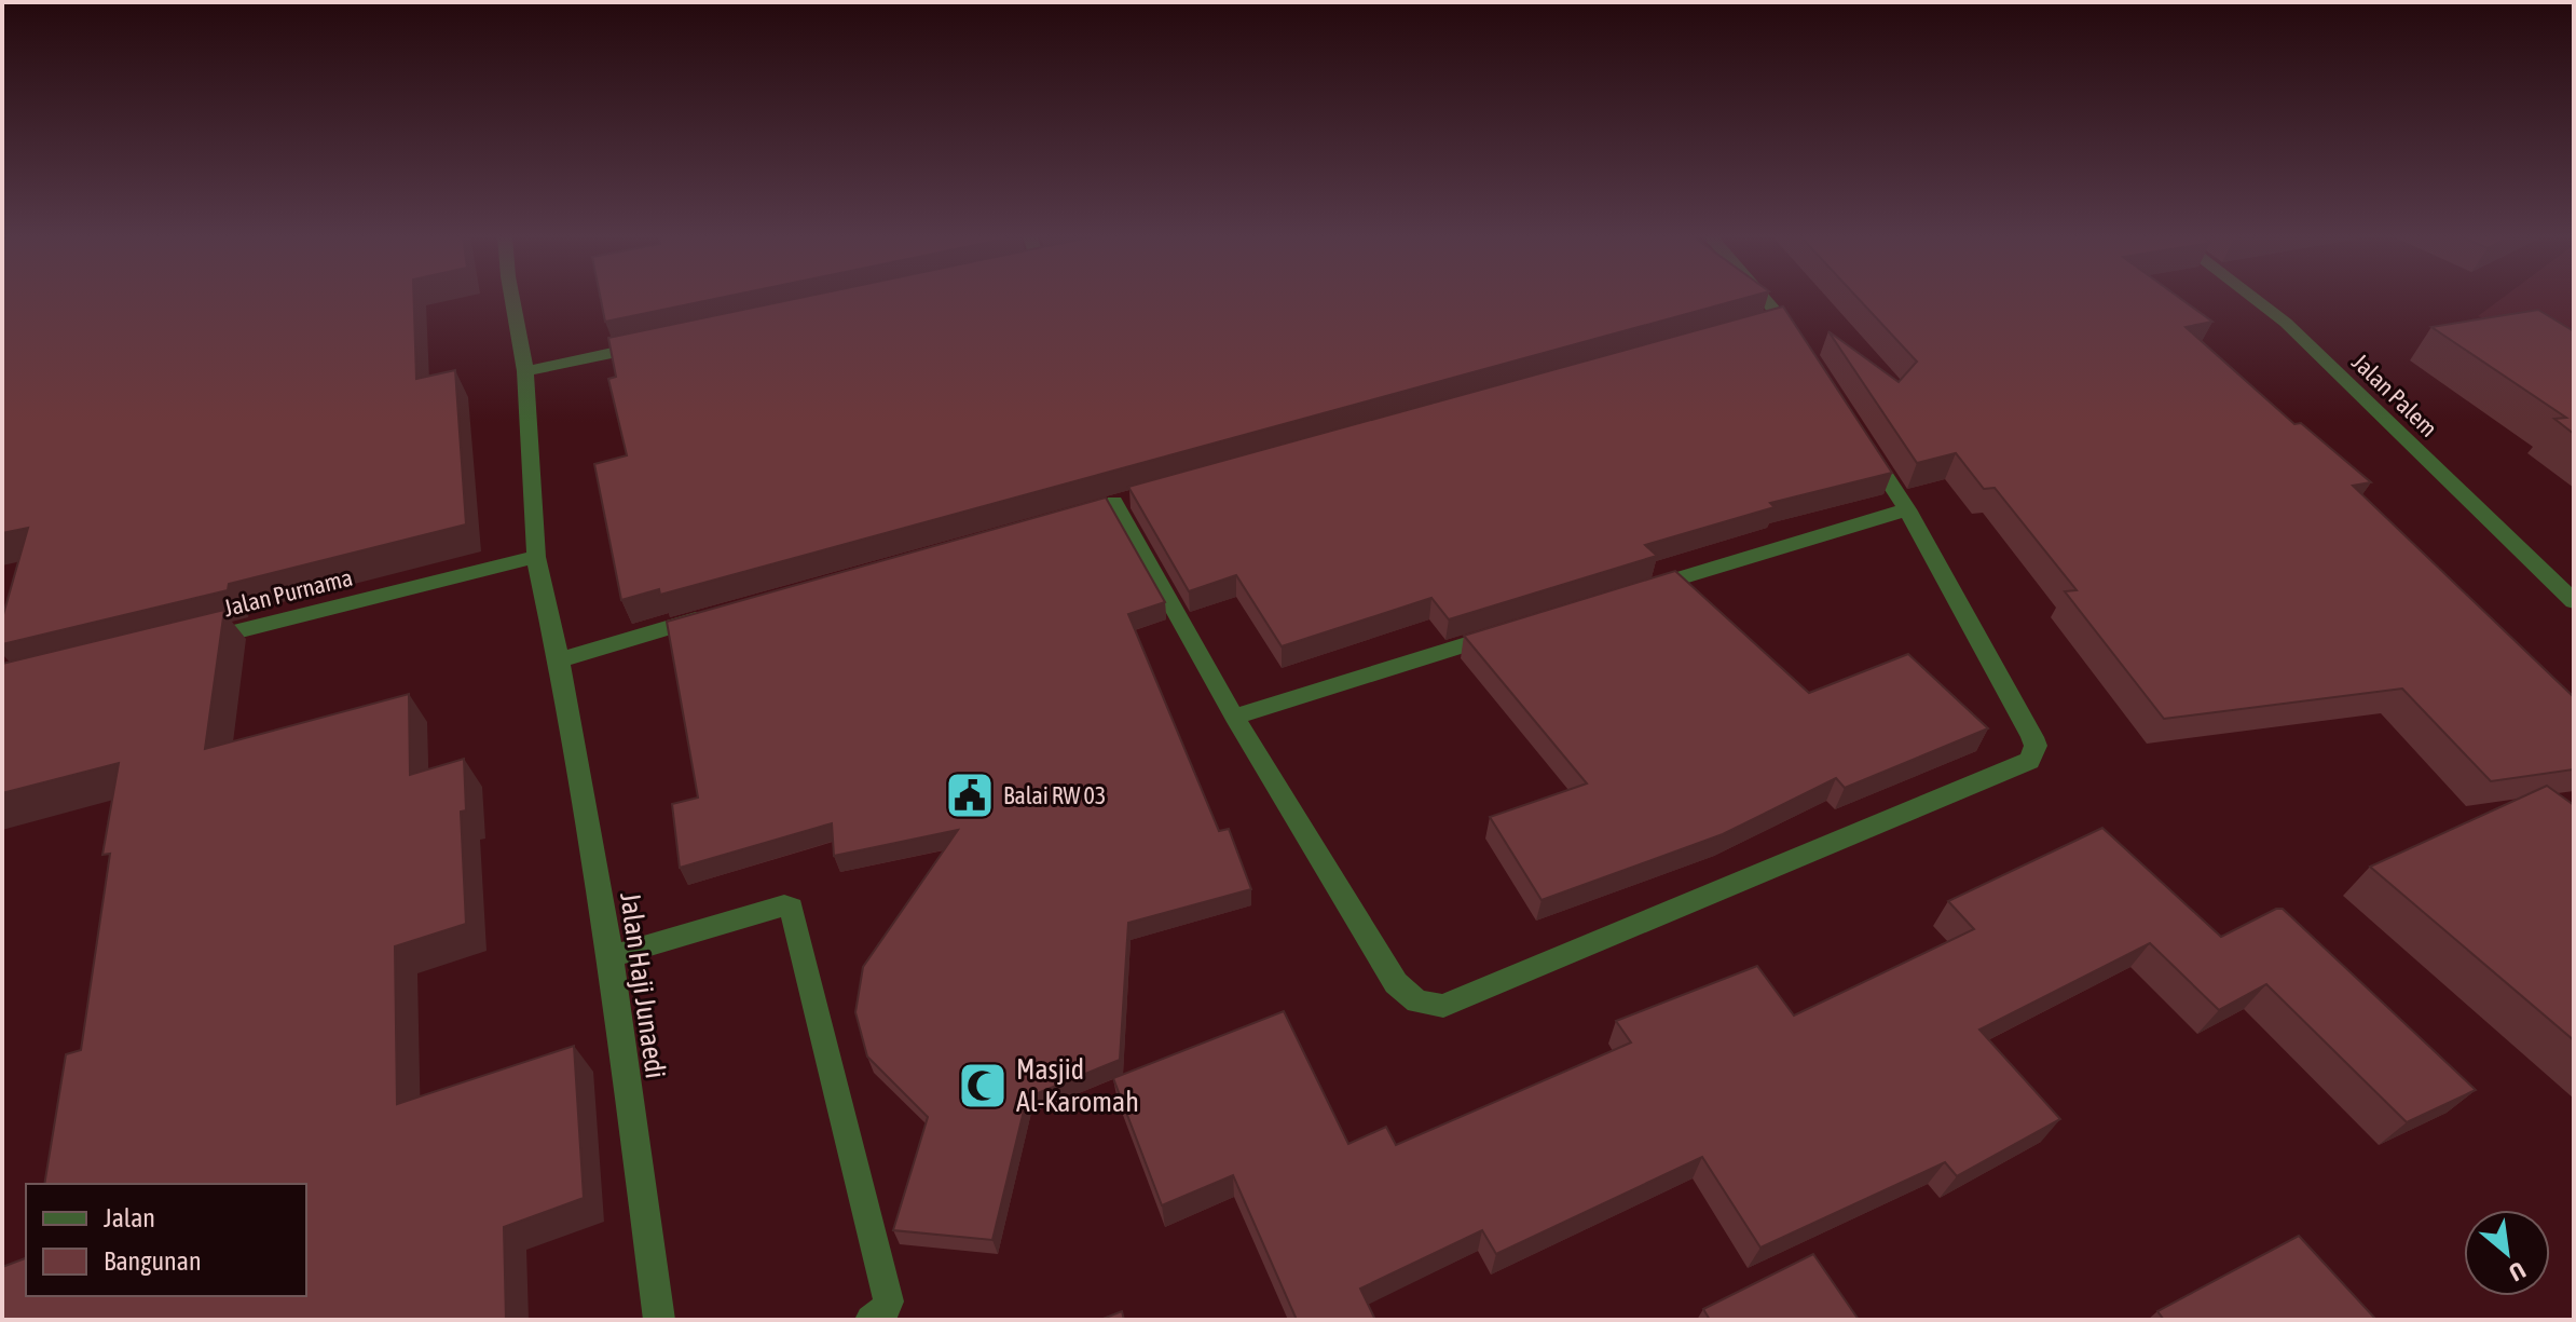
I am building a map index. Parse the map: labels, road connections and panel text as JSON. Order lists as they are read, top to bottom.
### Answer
{
  "streets": {
    "street": ["Jalan Palem", "Jalan Purnama", "Jalan Haji Junaedi"]
  },
  "crossings": [
    ["Jalan Purnama", "Jalan Haji Junaedi"]
  ],
  "places": {
    "public building": ["Balai RW 03"],
    "mosque": ["Masjid Al-Karomah"]
  },
  "legend": ["Jalan", "Bangunan"],
  "north": "bottom right"
}
